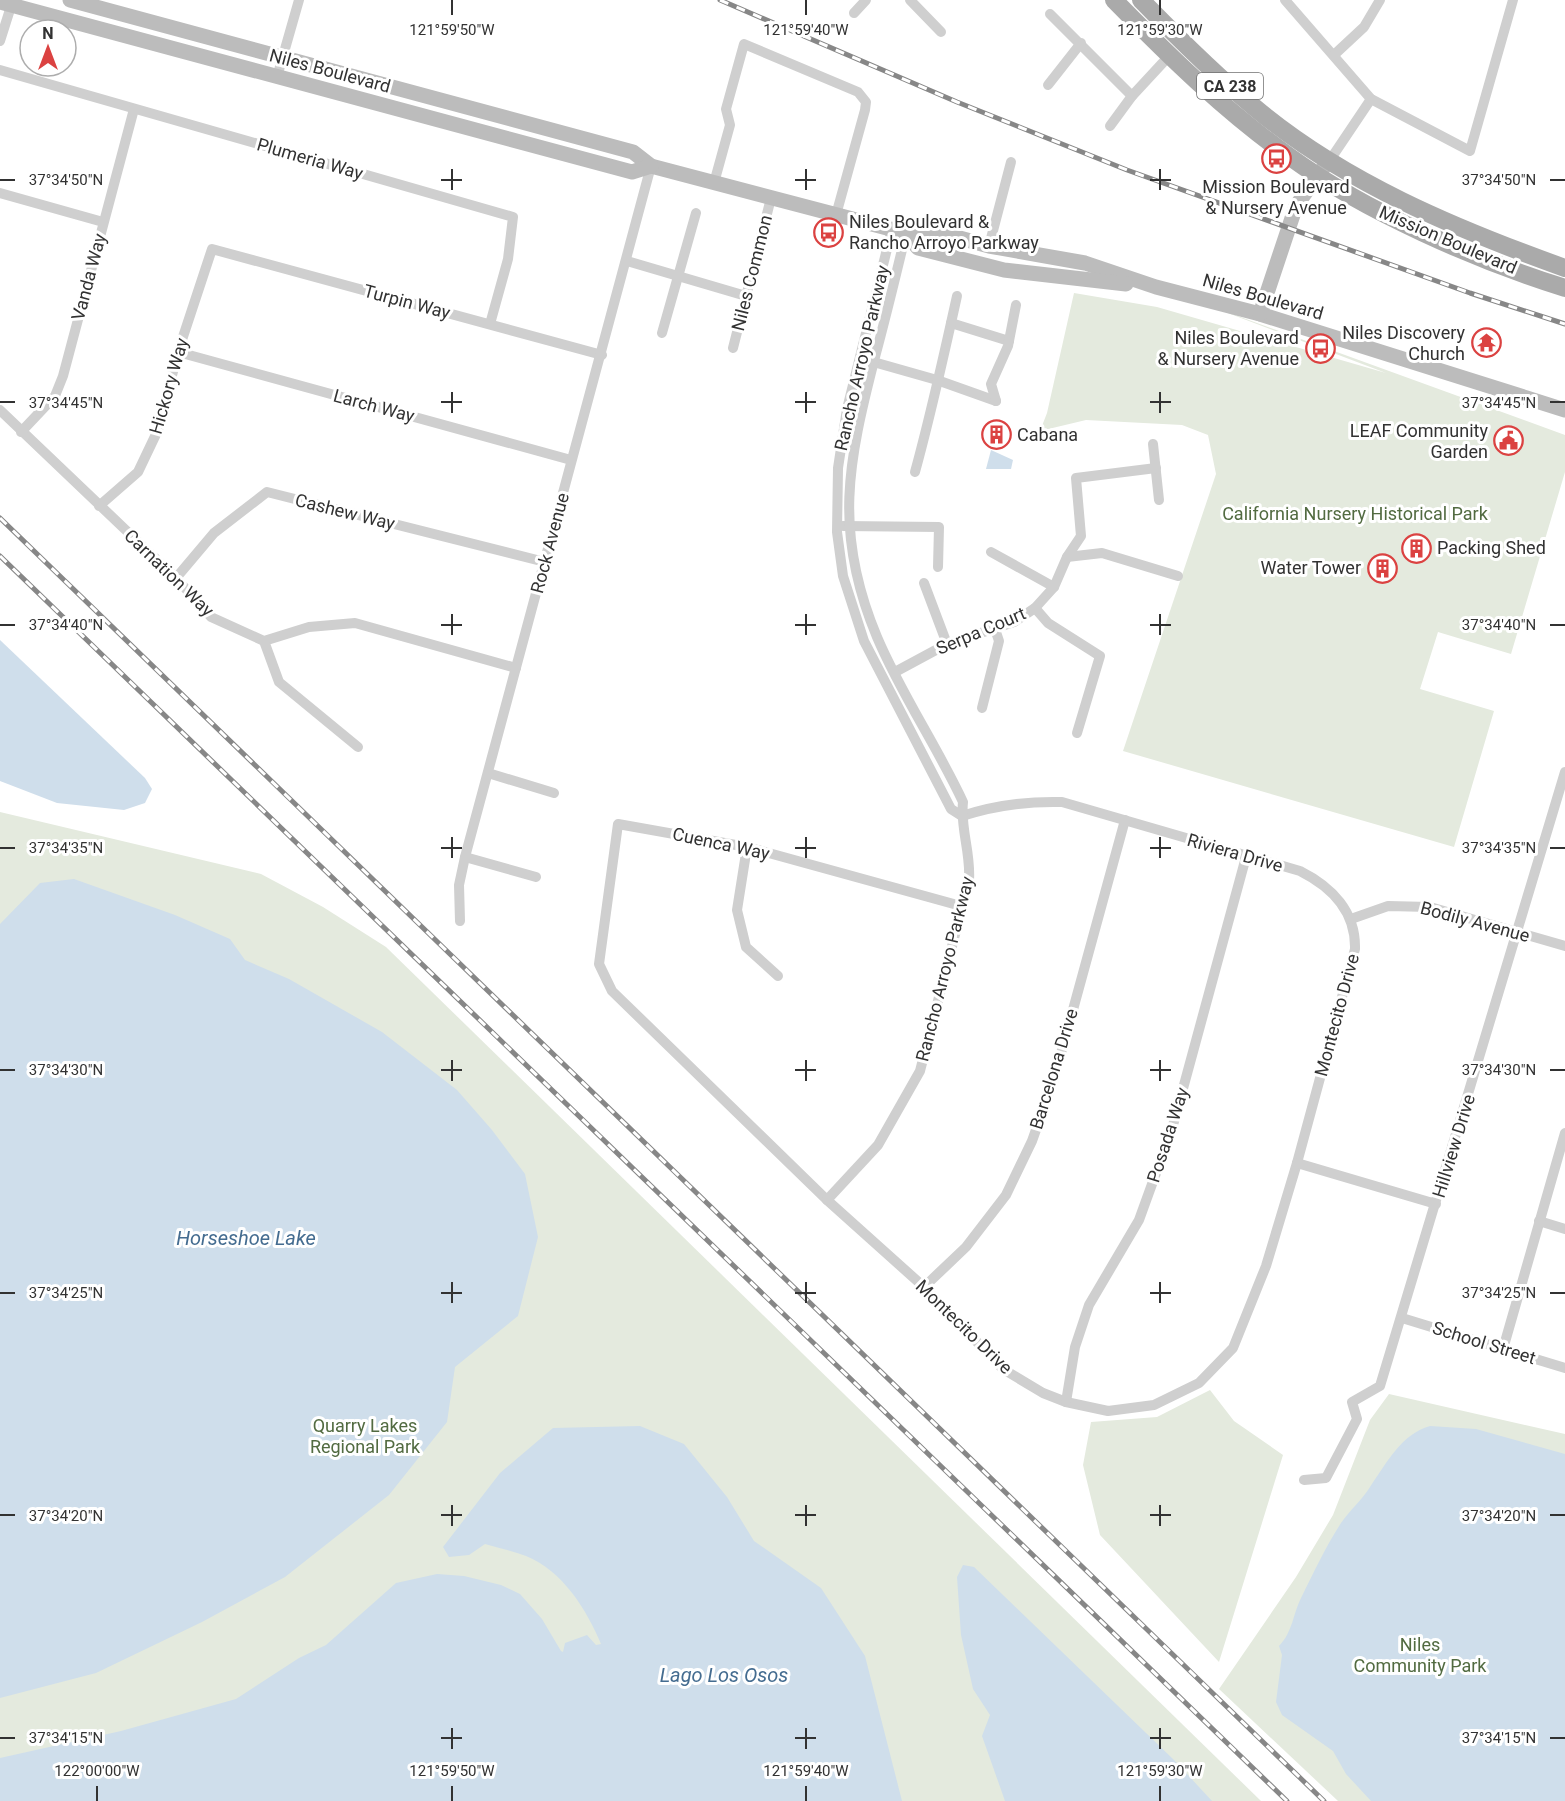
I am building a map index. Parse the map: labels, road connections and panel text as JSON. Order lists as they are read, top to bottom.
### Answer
{
  "streets": {
    "main road": ["Niles Boulevard", "CA 238", "Mission Boulevard"],
    "street": [
      "Plumeria Way",
      "Niles Common",
      "Vanda Way",
      "Turpin Way",
      "Rancho Arroyo Parkway",
      "Hickory Way",
      "Larch Way",
      "Cashew Way",
      "Rock Avenue",
      "Carnation Way",
      "Serpa Court",
      "Cuenca Way",
      "Riviera Drive",
      "Bodily Avenue",
      "Montecito Drive",
      "Barcelona Drive",
      "Posada Way",
      "Hillview Drive",
      "School Street"
    ]
  },
  "crossings": [
    ["Niles Boulevard", "Niles Common"],
    ["Niles Boulevard", "Rancho Arroyo Parkway"],
    ["Niles Boulevard", "Rock Avenue"],
    ["Plumeria Way", "Vanda Way"],
    ["Plumeria Way", "Turpin Way"],
    ["Vanda Way", "Carnation Way"],
    ["Turpin Way", "Hickory Way"],
    ["Turpin Way", "Rock Avenue"],
    ["Rancho Arroyo Parkway", "Serpa Court"],
    ["Rancho Arroyo Parkway", "Cuenca Way"],
    ["Rancho Arroyo Parkway", "Riviera Drive"],
    ["Rancho Arroyo Parkway", "Montecito Drive"],
    ["Hickory Way", "Larch Way"],
    ["Hickory Way", "Carnation Way"],
    ["Larch Way", "Rock Avenue"],
    ["Cashew Way", "Rock Avenue"],
    ["Cashew Way", "Carnation Way"],
    ["Cuenca Way", "Montecito Drive"],
    ["Riviera Drive", "Bodily Avenue"],
    ["Riviera Drive", "Montecito Drive"],
    ["Riviera Drive", "Barcelona Drive"],
    ["Riviera Drive", "Posada Way"],
    ["Bodily Avenue", "Montecito Drive"],
    ["Bodily Avenue", "Hillview Drive"],
    ["Montecito Drive", "Barcelona Drive"],
    ["Montecito Drive", "Posada Way"],
    ["Hillview Drive", "School Street"]
  ],
  "water": ["Horseshoe Lake", "Lago Los Osos"],
  "parks": ["California Nursery Historical Park", "Quarry Lakes Regional Park", "Niles Community Park"],
  "places": {
    "bus stop": ["Mission Boulevard & Nursery Avenue", "Niles Boulevard & Rancho Arroyo Parkway", "Niles Boulevard & Nursery Avenue"],
    "temple": ["Niles Discovery Church"],
    "building": ["Cabana", "Packing Shed", "Water Tower"],
    "public building": ["LEAF Community Garden"]
  },
  "north": "top",
  "coordinates": [
    "121°59'50\"W",
    "121°59'40\"W",
    "121°59'30\"W",
    "37°34'50\"N",
    "37°34'45\"N",
    "37°34'40\"N",
    "37°34'35\"N",
    "37°34'30\"N",
    "37°34'25\"N",
    "37°34'20\"N",
    "37°34'15\"N",
    "122°00'00\"W"
  ]
}
